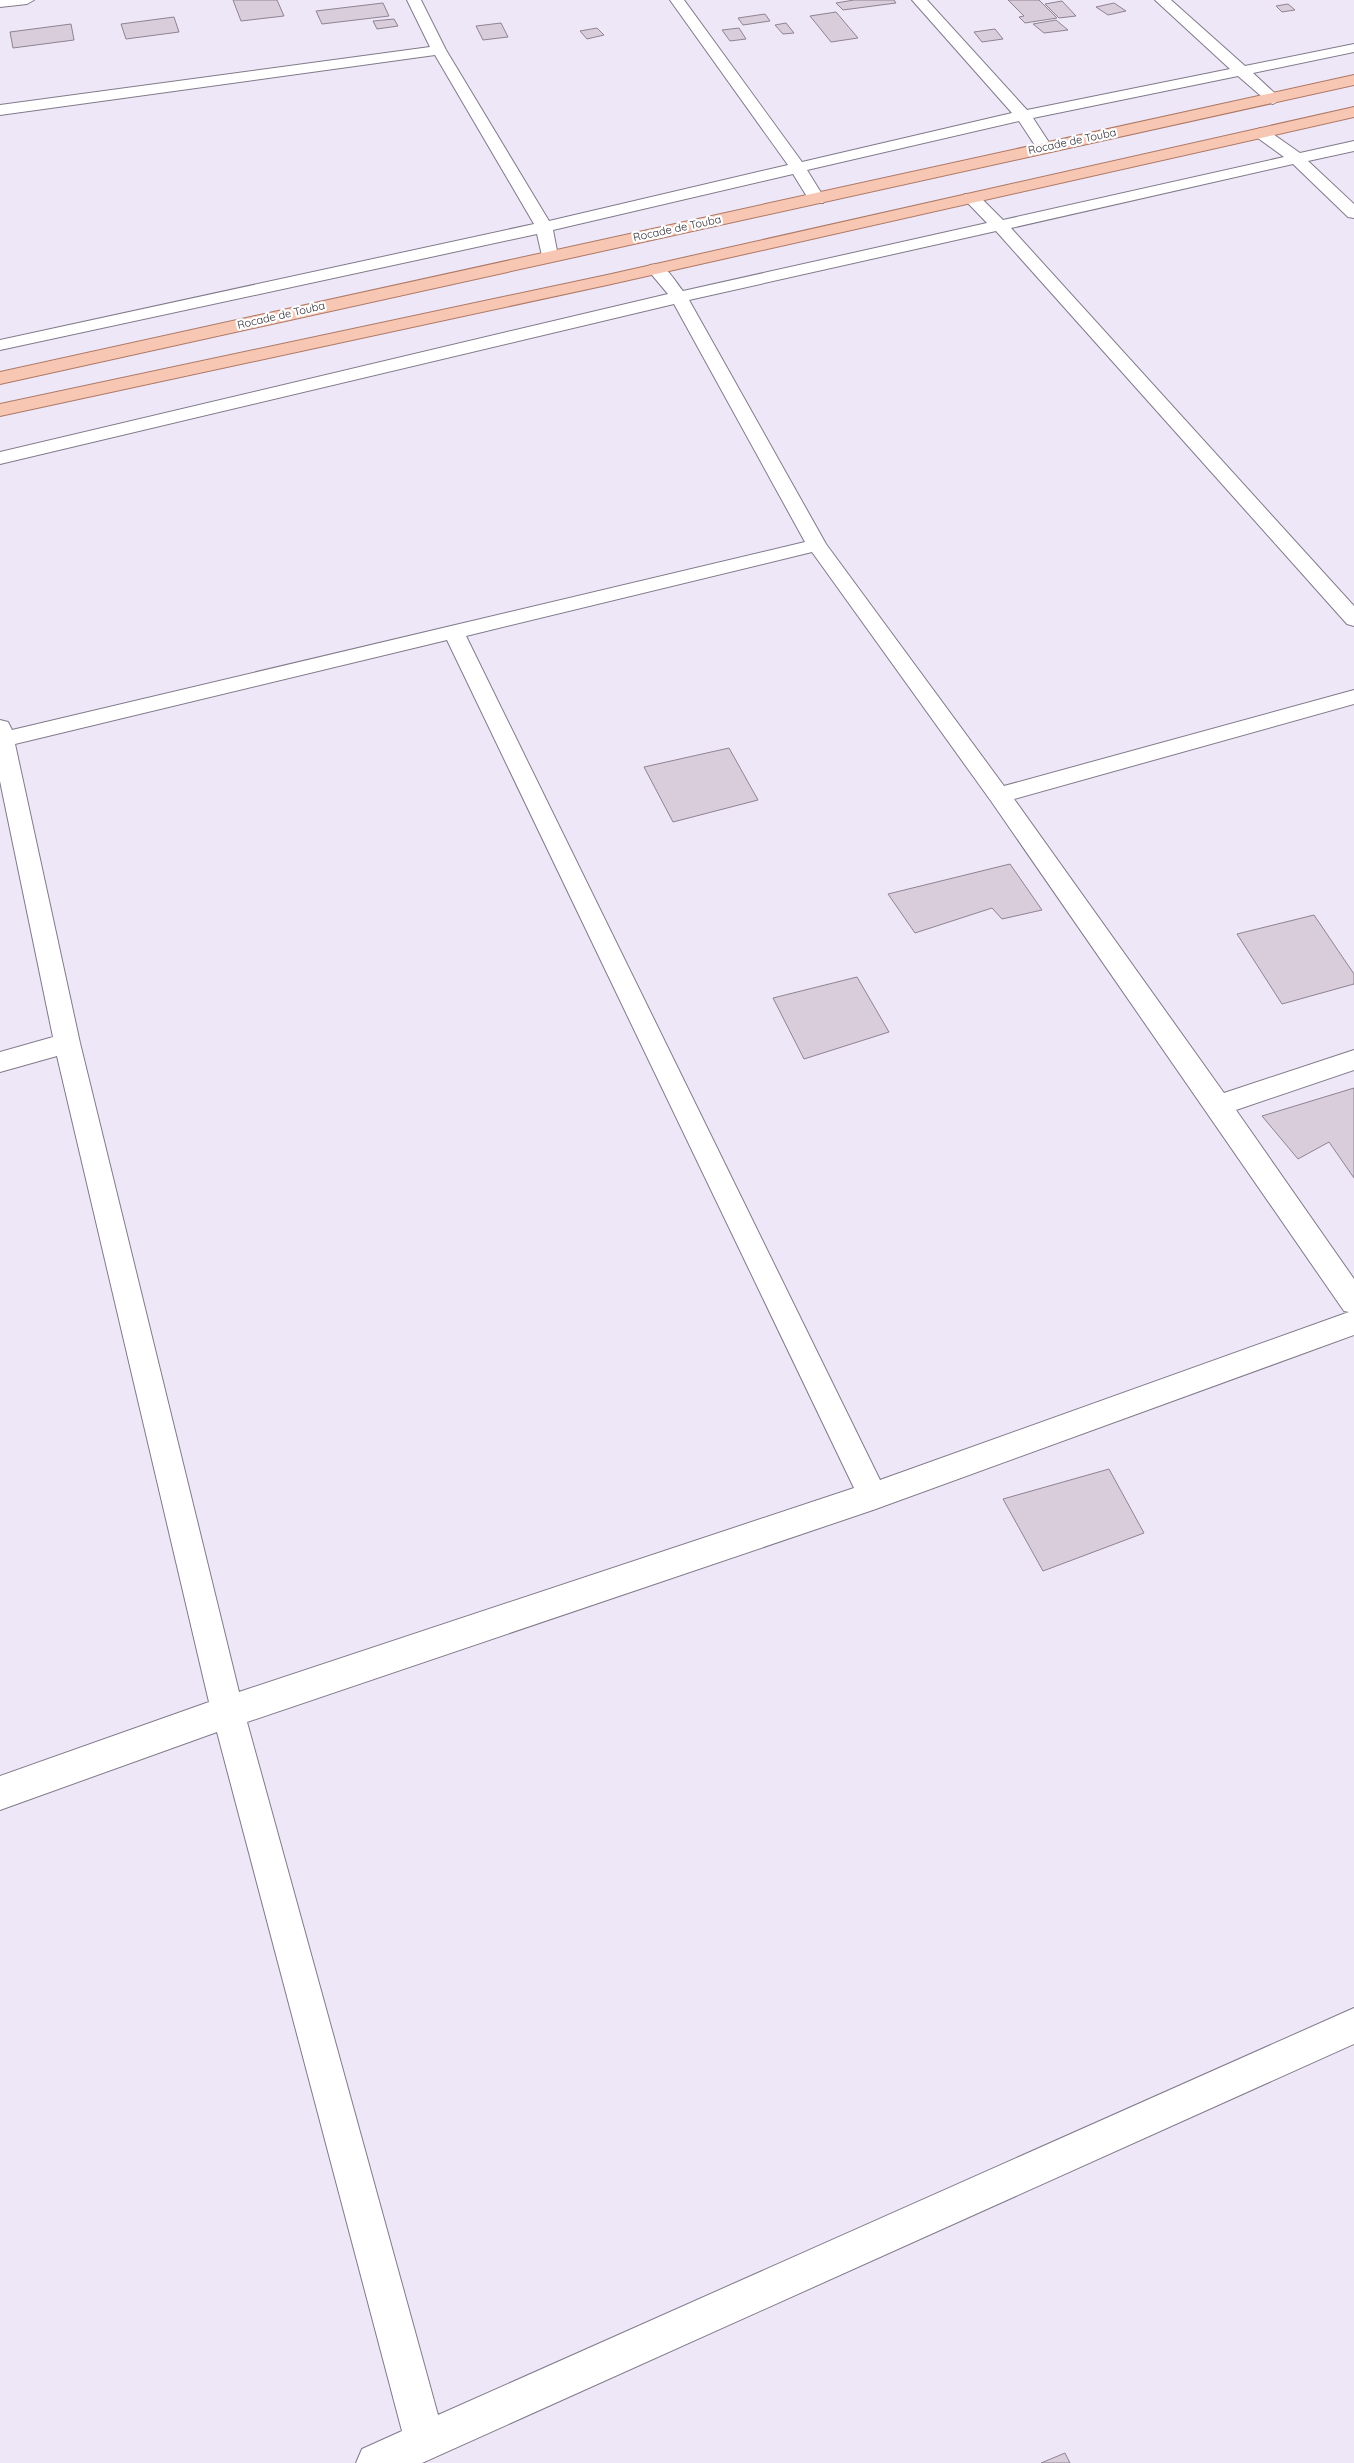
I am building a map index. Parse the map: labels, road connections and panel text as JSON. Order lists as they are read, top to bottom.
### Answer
{
  "streets": {
    "main road": ["Rocade de Touba"]
  }
}
